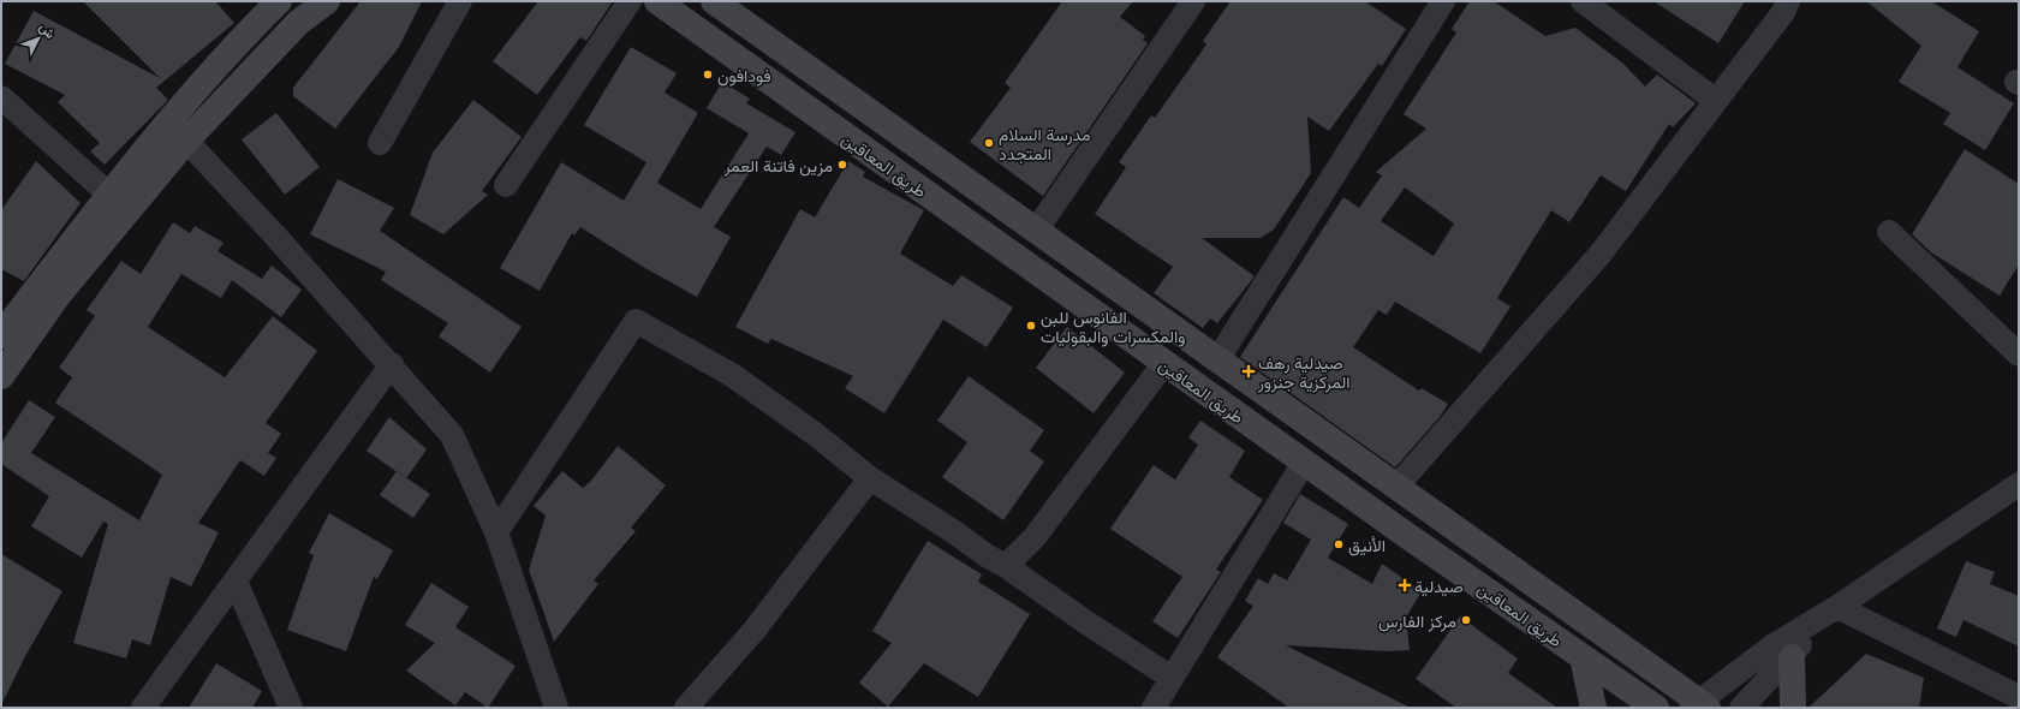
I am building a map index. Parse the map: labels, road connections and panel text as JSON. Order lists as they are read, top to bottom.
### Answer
{
  "streets": {
    "street": ["طريق المعاقين"]
  },
  "places": {
    "other": [
      "فودافون",
      "مدرسة السلام المتجدد",
      "مزين فاتنة العمر",
      "الفانوس للبن والمكسرات والبقوليات",
      "الأنيق",
      "مركز الفارس"
    ],
    "health": ["صيدلية رهف المركزية جنزور", "صيدلية"]
  },
  "north": "top right"
}
